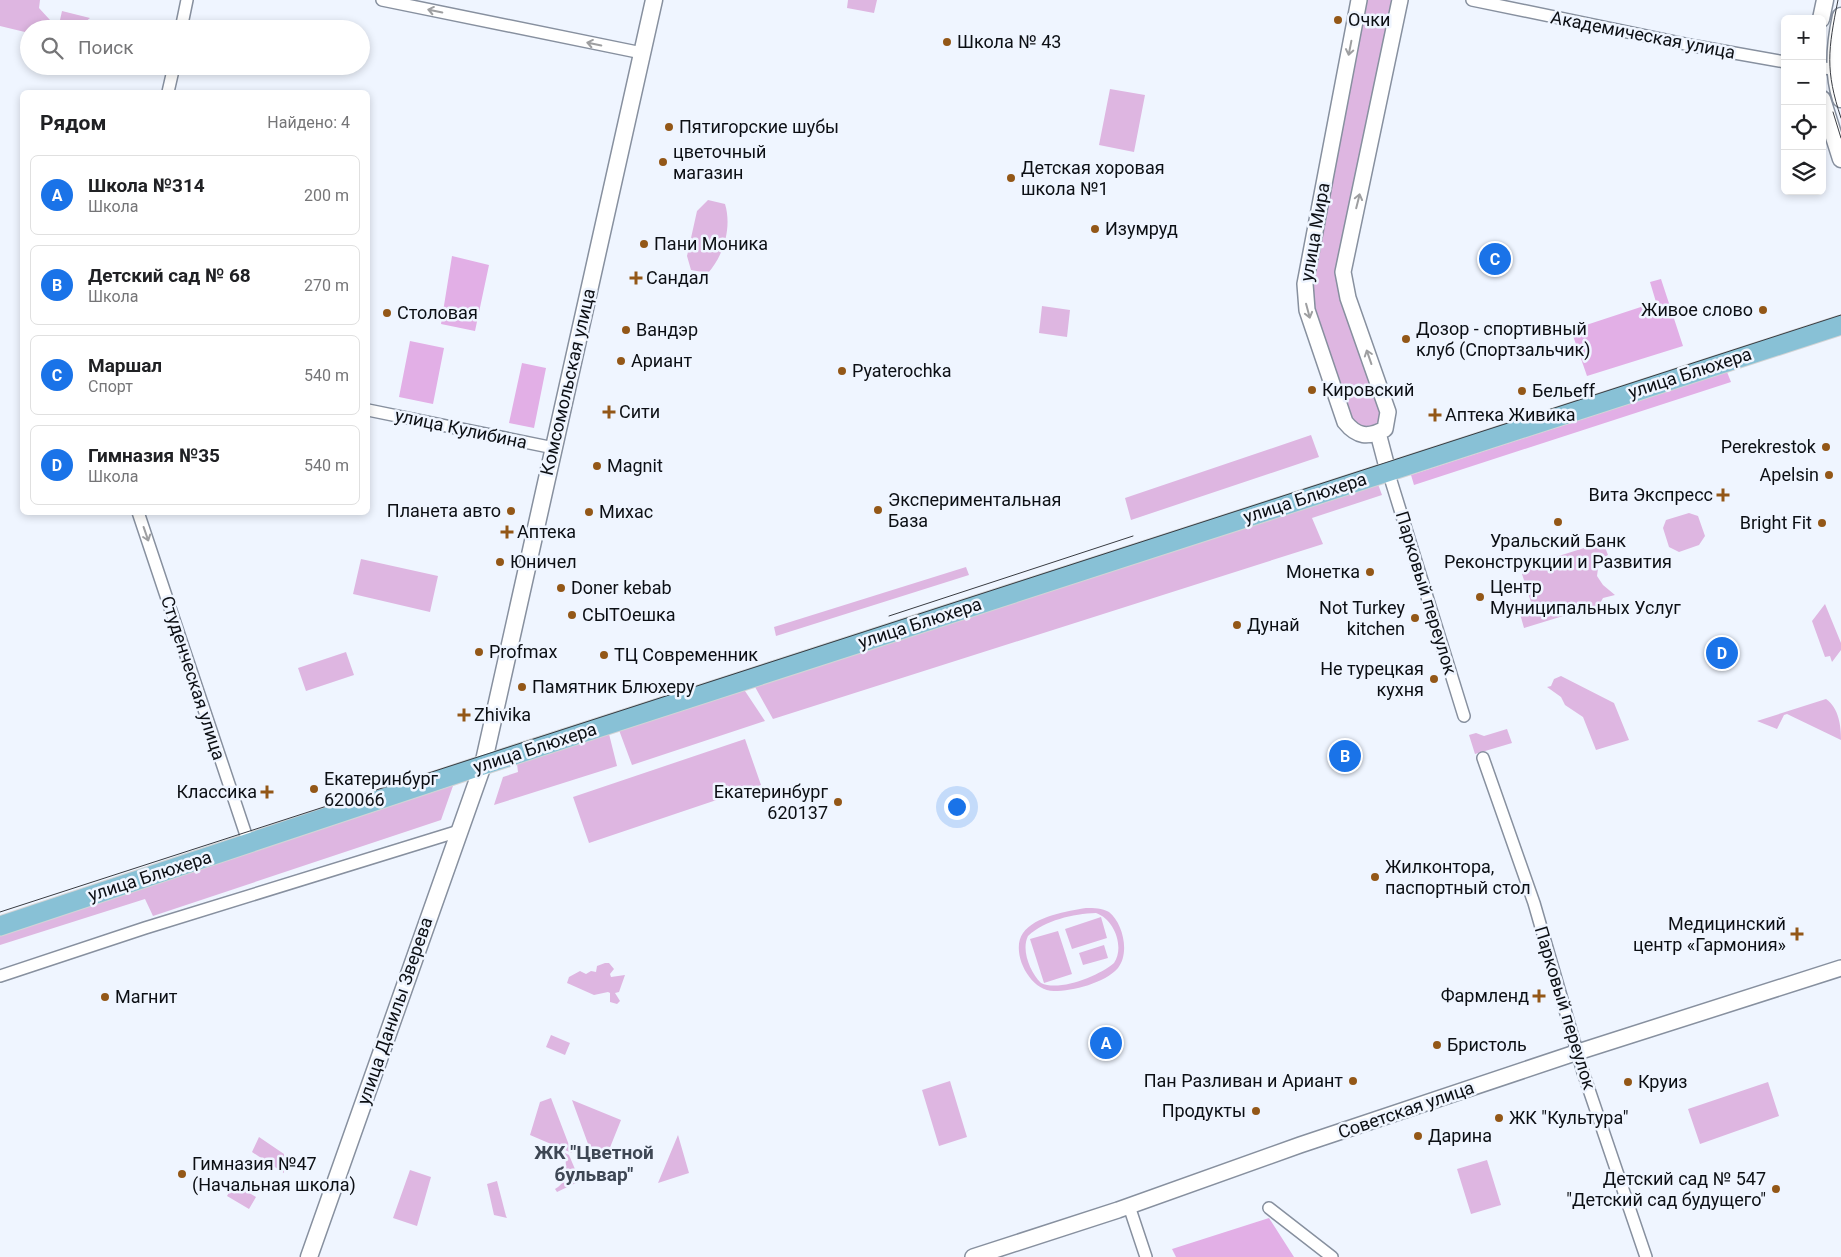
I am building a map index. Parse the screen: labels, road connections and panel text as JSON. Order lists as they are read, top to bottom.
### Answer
{
  "streets": {
    "main road": ["улица Блюхера", "Комсомольская улица", "улица Данилы Зверева"],
    "street": [
      "Академическая улица",
      "улица Мира",
      "улица Кулибина",
      "Парковый переулок",
      "Студенческая улица",
      "Советская улица"
    ]
  },
  "crossings": [
    ["улица Блюхера", "Комсомольская улица"],
    ["улица Блюхера", "Парковый переулок"],
    ["улица Блюхера", "Студенческая улица"],
    ["улица Блюхера", "улица Данилы Зверева"],
    ["Комсомольская улица", "улица Кулибина"],
    ["Комсомольская улица", "улица Данилы Зверева"],
    ["Парковый переулок", "Советская улица"]
  ],
  "one_way": ["Студенческая улица"],
  "districts": ["ЖК \"Цветной бульвар\""],
  "places": {
    "other": [
      "Очки",
      "Школа № 43",
      "Пятигорские шубы",
      "цветочный магазин",
      "Детская хоровая школа №1",
      "Изумруд",
      "Пани Моника",
      "Живое слово",
      "Столовая",
      "Вандэр",
      "Дозор - спортивный клуб (Спортзальчик)",
      "Ариант",
      "Pyaterochka",
      "Кировский",
      "Бельеff",
      "Perekrestok",
      "Magnit",
      "Apelsin",
      "Экспериментальная База",
      "Планета авто",
      "Михас",
      "Уральский Банк Реконструкции и Развития",
      "Bright Fit",
      "Юничел",
      "Монетка",
      "Doner kebab",
      "Центр Муниципальных Услуг",
      "СЫТОешка",
      "Not Turkey kitchen",
      "Дунай",
      "Profmax",
      "ТЦ Современник",
      "Не турецкая кухня",
      "Памятник Блюхеру",
      "Екатеринбург 620066",
      "Екатеринбург 620137",
      "Жилконтора, паспортный стол",
      "Магнит",
      "Бристоль",
      "Пан Разливан и Ариант",
      "Круиз",
      "Продукты",
      "ЖК \"Культура\"",
      "Дарина",
      "Гимназия №47 (Начальная школа)",
      "Детский сад № 547 \"Детский сад будущего\""
    ],
    "health": [
      "Сандал",
      "Сити",
      "Аптека Живика",
      "Вита Экспресс",
      "Аптека",
      "Zhivika",
      "Классика",
      "Медицинский центр «Гармония»",
      "Фармленд"
    ]
  },
  "page": {
    "map_buttons": ["+", "−"],
    "search": "Поиск",
    "heading": ["Рядом", "Найдено: 4"],
    "list": [
      {
        "mark": "A",
        "name": "Школа №314",
        "note": "Школа",
        "value": "200 m"
      },
      {
        "mark": "B",
        "name": "Детский сад № 68",
        "note": "Школа",
        "value": "270 m"
      },
      {
        "mark": "C",
        "name": "Маршал",
        "note": "Спорт",
        "value": "540 m"
      },
      {
        "mark": "D",
        "name": "Гимназия №35",
        "note": "Школа",
        "value": "540 m"
      }
    ],
    "pins": [
      "C",
      "D",
      "B",
      "A"
    ]
  }
}
